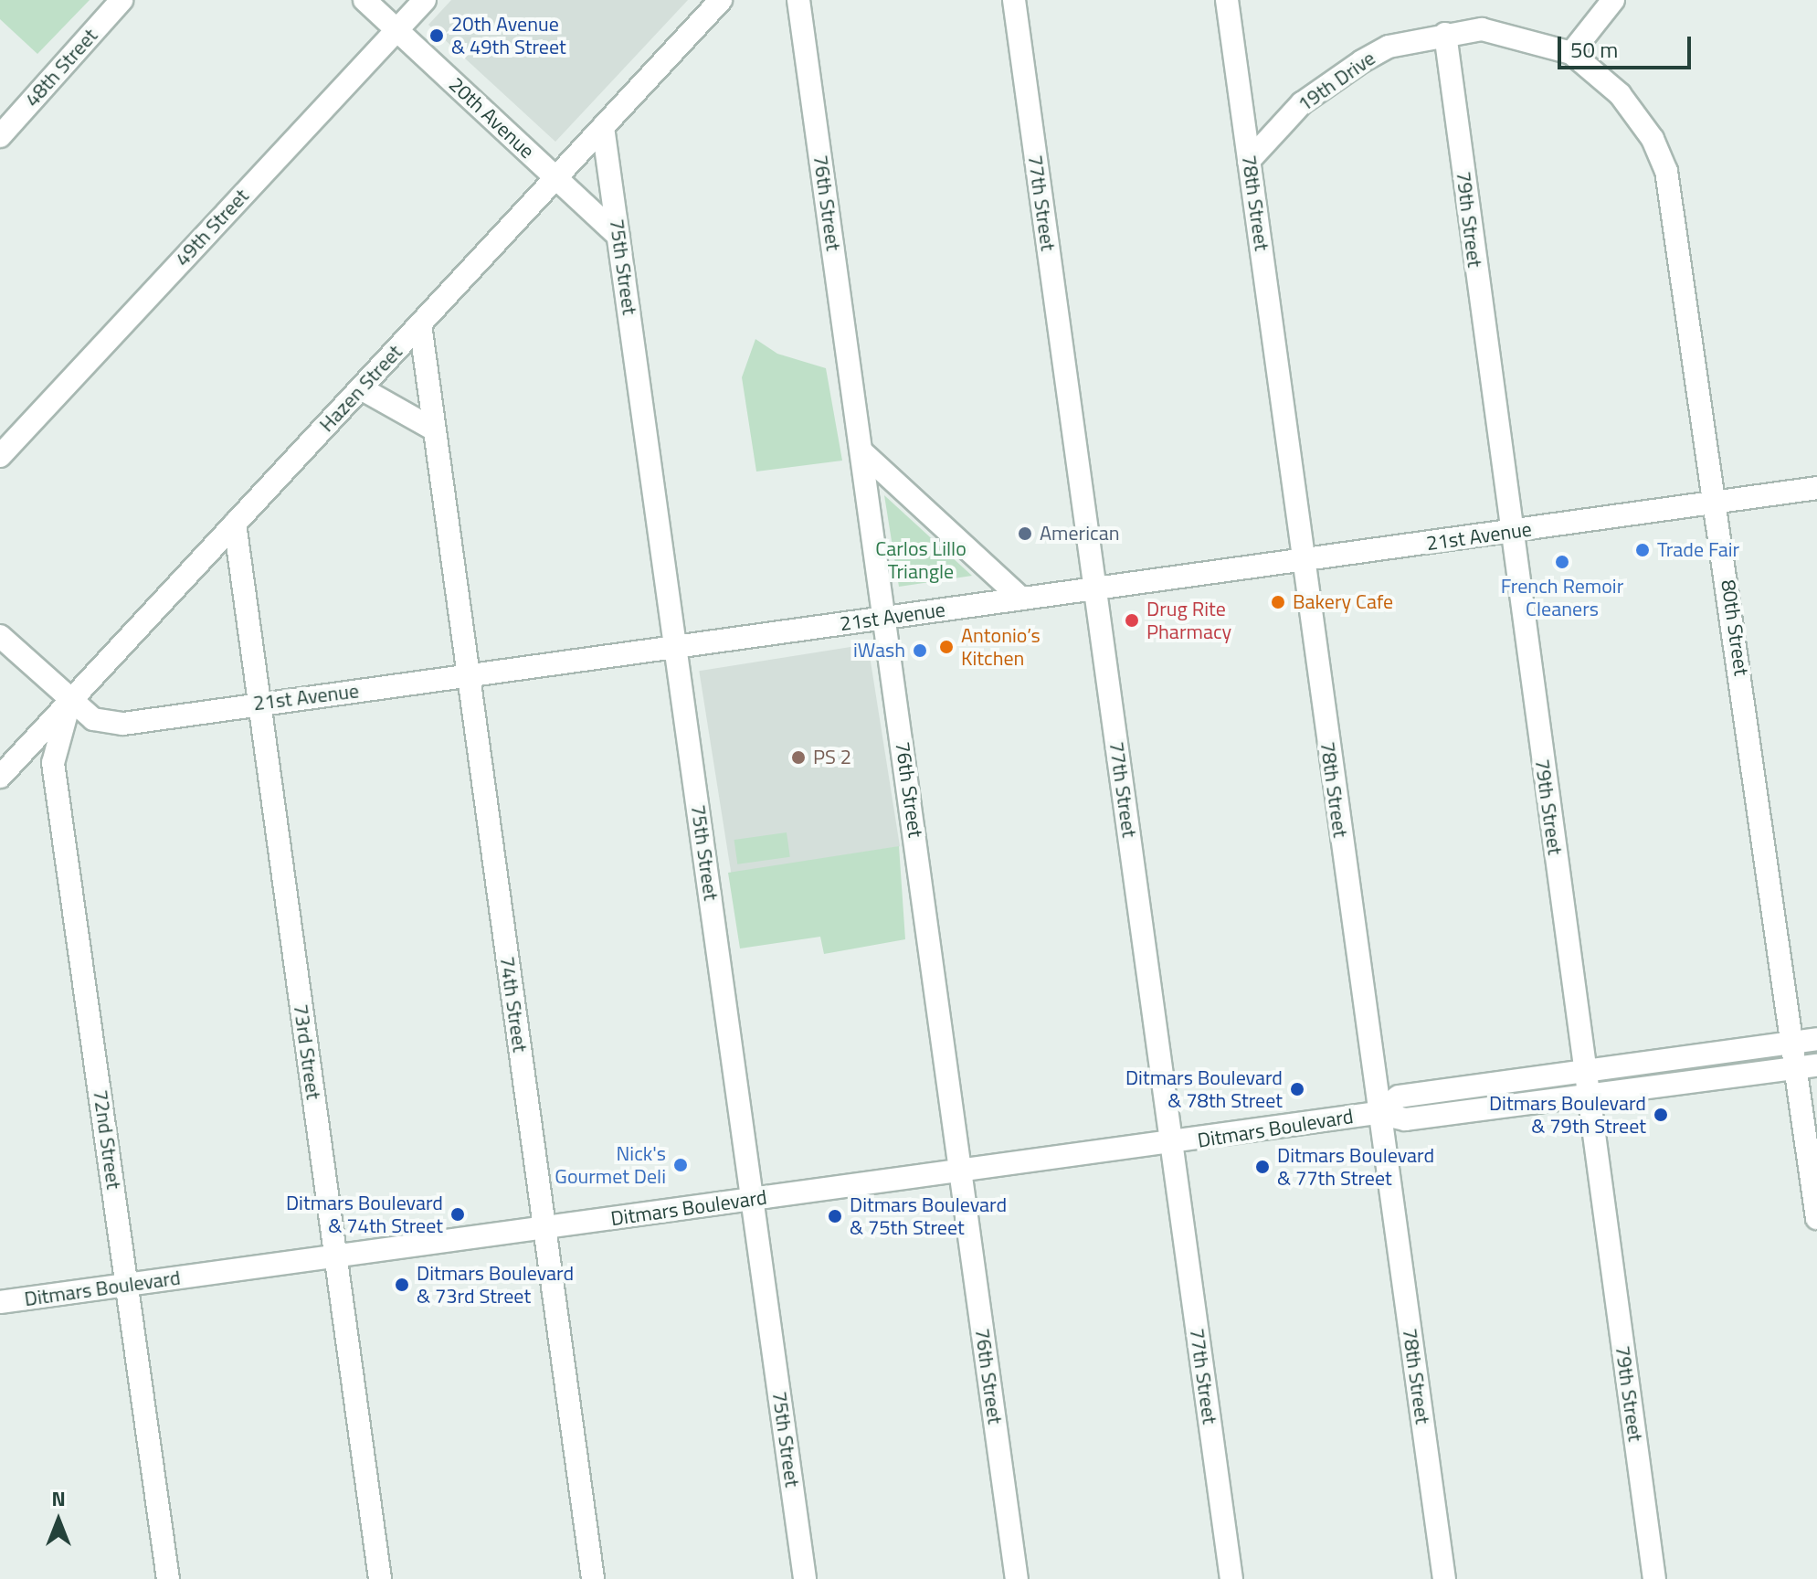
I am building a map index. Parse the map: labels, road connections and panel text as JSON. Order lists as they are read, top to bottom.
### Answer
{
  "streets": {
    "street": [
      "48th Street",
      "19th Drive",
      "20th Avenue",
      "76th Street",
      "77th Street",
      "78th Street",
      "79th Street",
      "49th Street",
      "75th Street",
      "Hazen Street",
      "21st Avenue",
      "80th Street",
      "74th Street",
      "73rd Street",
      "Ditmars Boulevard",
      "72nd Street"
    ]
  },
  "crossings": [
    ["19th Drive", "78th Street"],
    ["19th Drive", "79th Street"],
    ["19th Drive", "80th Street"],
    ["20th Avenue", "49th Street"],
    ["20th Avenue", "75th Street"],
    ["20th Avenue", "Hazen Street"],
    ["76th Street", "21st Avenue"],
    ["76th Street", "Ditmars Boulevard"],
    ["77th Street", "21st Avenue"],
    ["77th Street", "Ditmars Boulevard"],
    ["78th Street", "21st Avenue"],
    ["78th Street", "Ditmars Boulevard"],
    ["79th Street", "21st Avenue"],
    ["79th Street", "Ditmars Boulevard"],
    ["75th Street", "Hazen Street"],
    ["75th Street", "21st Avenue"],
    ["75th Street", "Ditmars Boulevard"],
    ["Hazen Street", "21st Avenue"],
    ["Hazen Street", "74th Street"],
    ["Hazen Street", "73rd Street"],
    ["Hazen Street", "72nd Street"],
    ["21st Avenue", "80th Street"],
    ["21st Avenue", "74th Street"],
    ["21st Avenue", "73rd Street"],
    ["21st Avenue", "72nd Street"],
    ["80th Street", "Ditmars Boulevard"],
    ["74th Street", "Ditmars Boulevard"],
    ["73rd Street", "Ditmars Boulevard"],
    ["Ditmars Boulevard", "72nd Street"]
  ],
  "parks": ["Carlos Lillo Triangle"],
  "places": [
    "20th Avenue & 49th Street",
    "American",
    "Trade Fair",
    "French Remoir Cleaners",
    "Bakery Cafe",
    "Drug Rite Pharmacy",
    "Antonio’s Kitchen",
    "iWash",
    "PS 2",
    "Ditmars Boulevard & 78th Street",
    "Ditmars Boulevard & 79th Street",
    "Nick's Gourmet Deli",
    "Ditmars Boulevard & 77th Street",
    "Ditmars Boulevard & 74th Street",
    "Ditmars Boulevard & 75th Street",
    "Ditmars Boulevard & 73rd Street"
  ],
  "scale_bar": "50 m",
  "north": "top"
}
